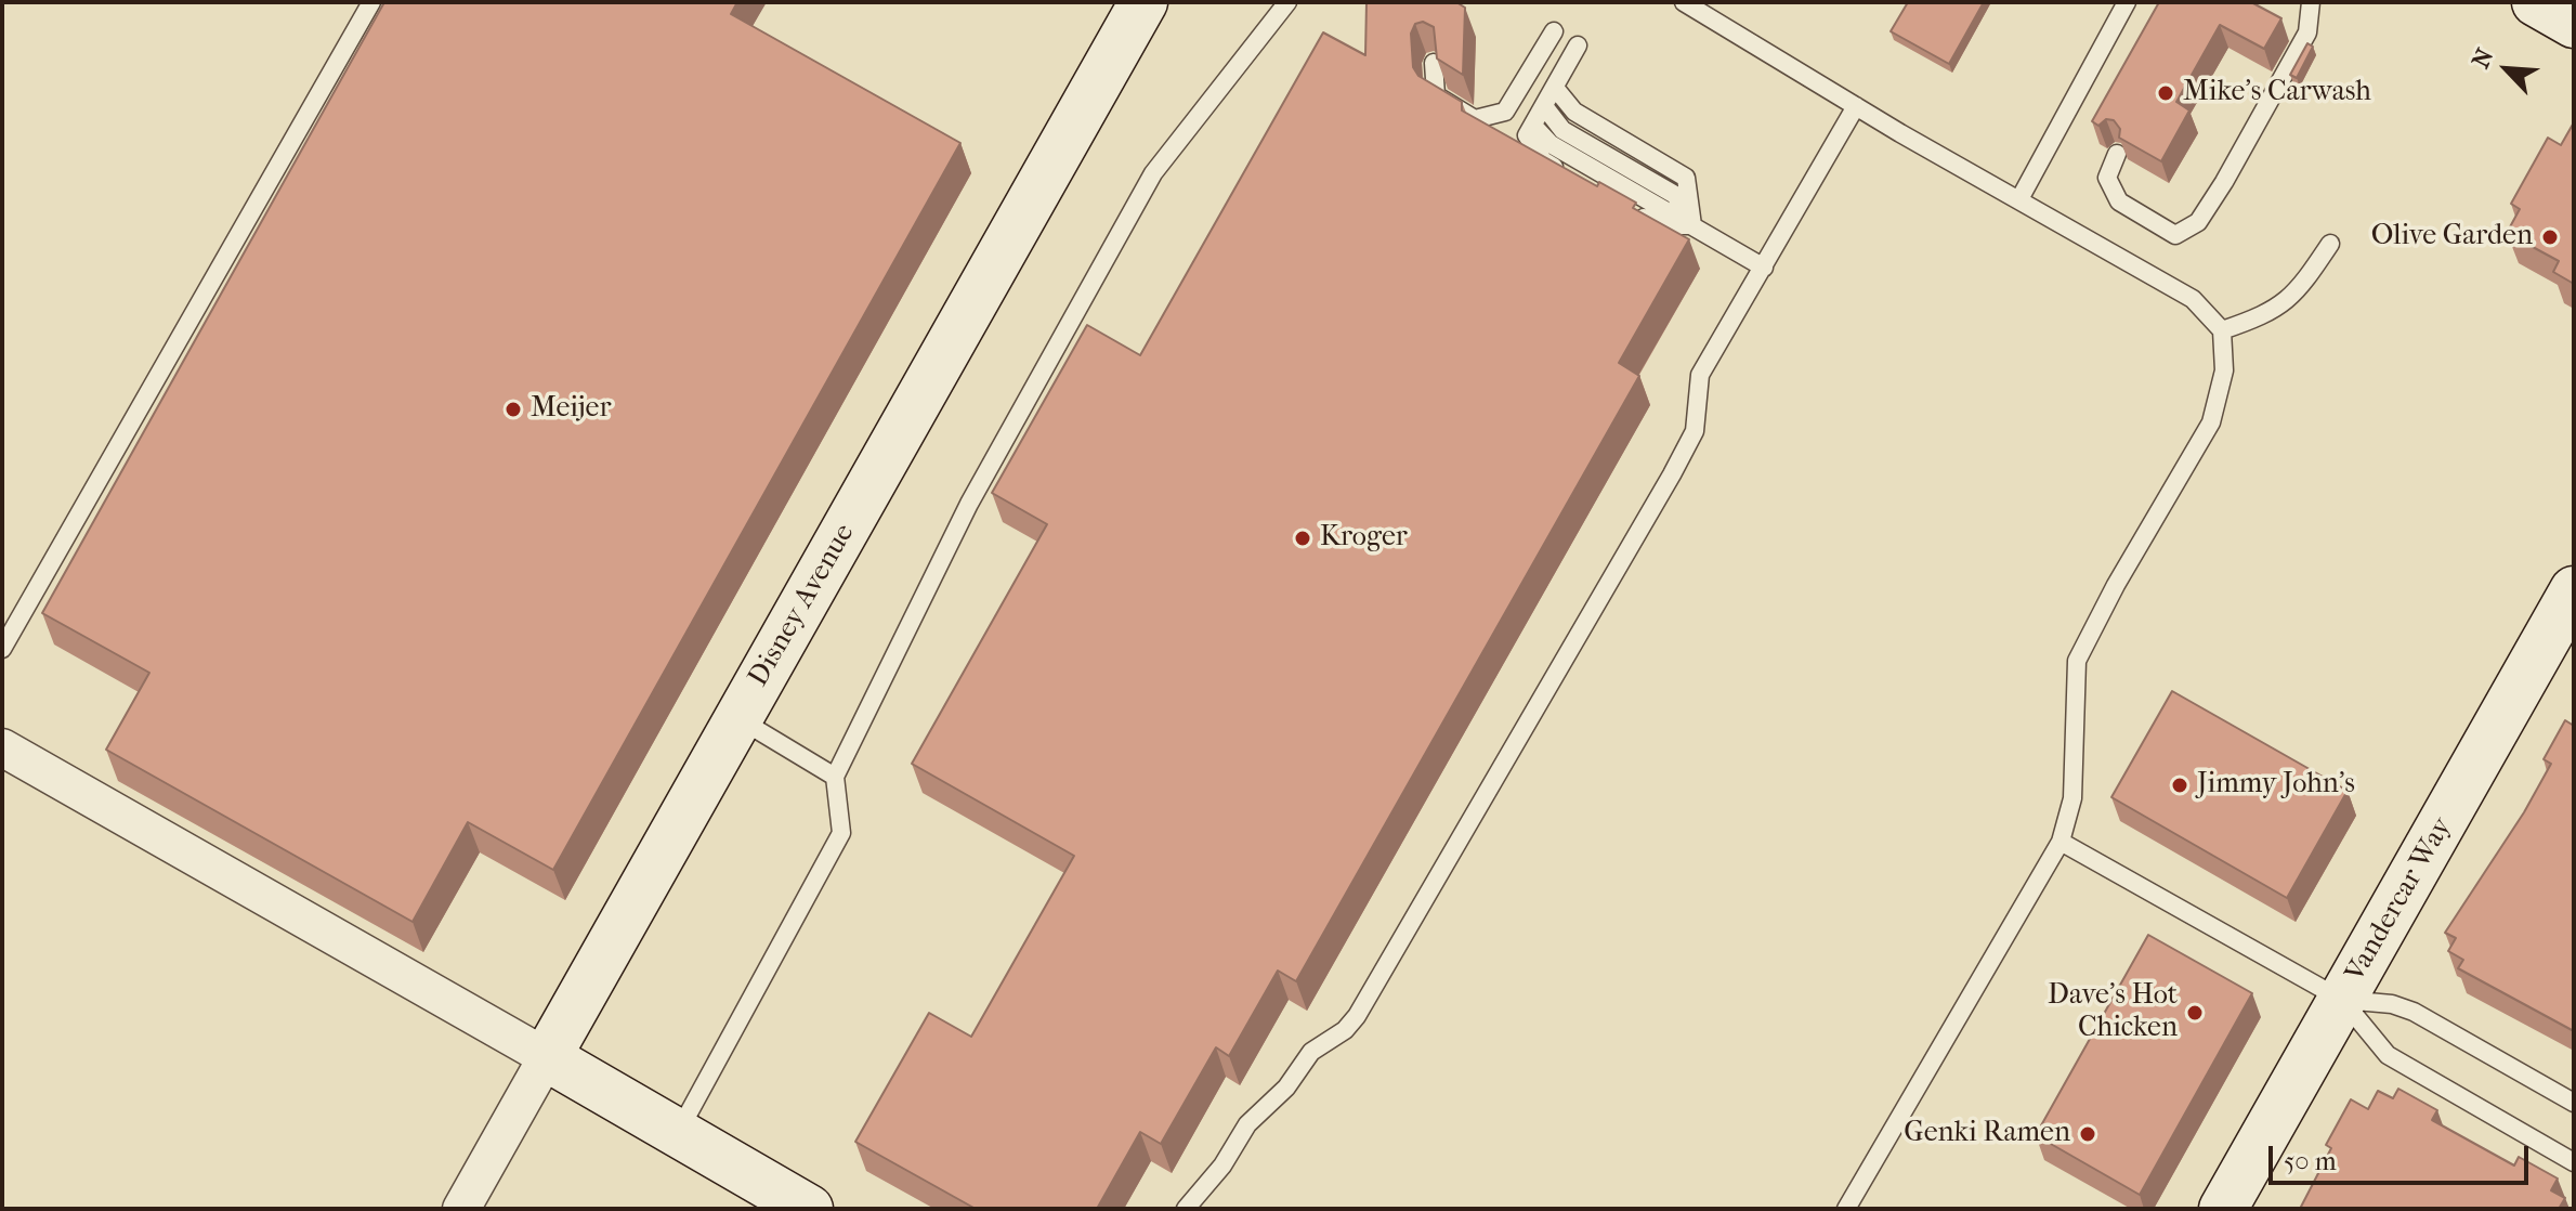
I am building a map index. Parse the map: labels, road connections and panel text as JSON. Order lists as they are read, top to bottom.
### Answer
{
  "streets": {
    "street": ["Disney Avenue", "Vandercar Way"]
  },
  "places": [
    "Mike's Carwash",
    "Olive Garden",
    "Meijer",
    "Kroger",
    "Jimmy John's",
    "Dave's Hot Chicken",
    "Genki Ramen"
  ],
  "scale_bar": "50 m",
  "north": "top left"
}
